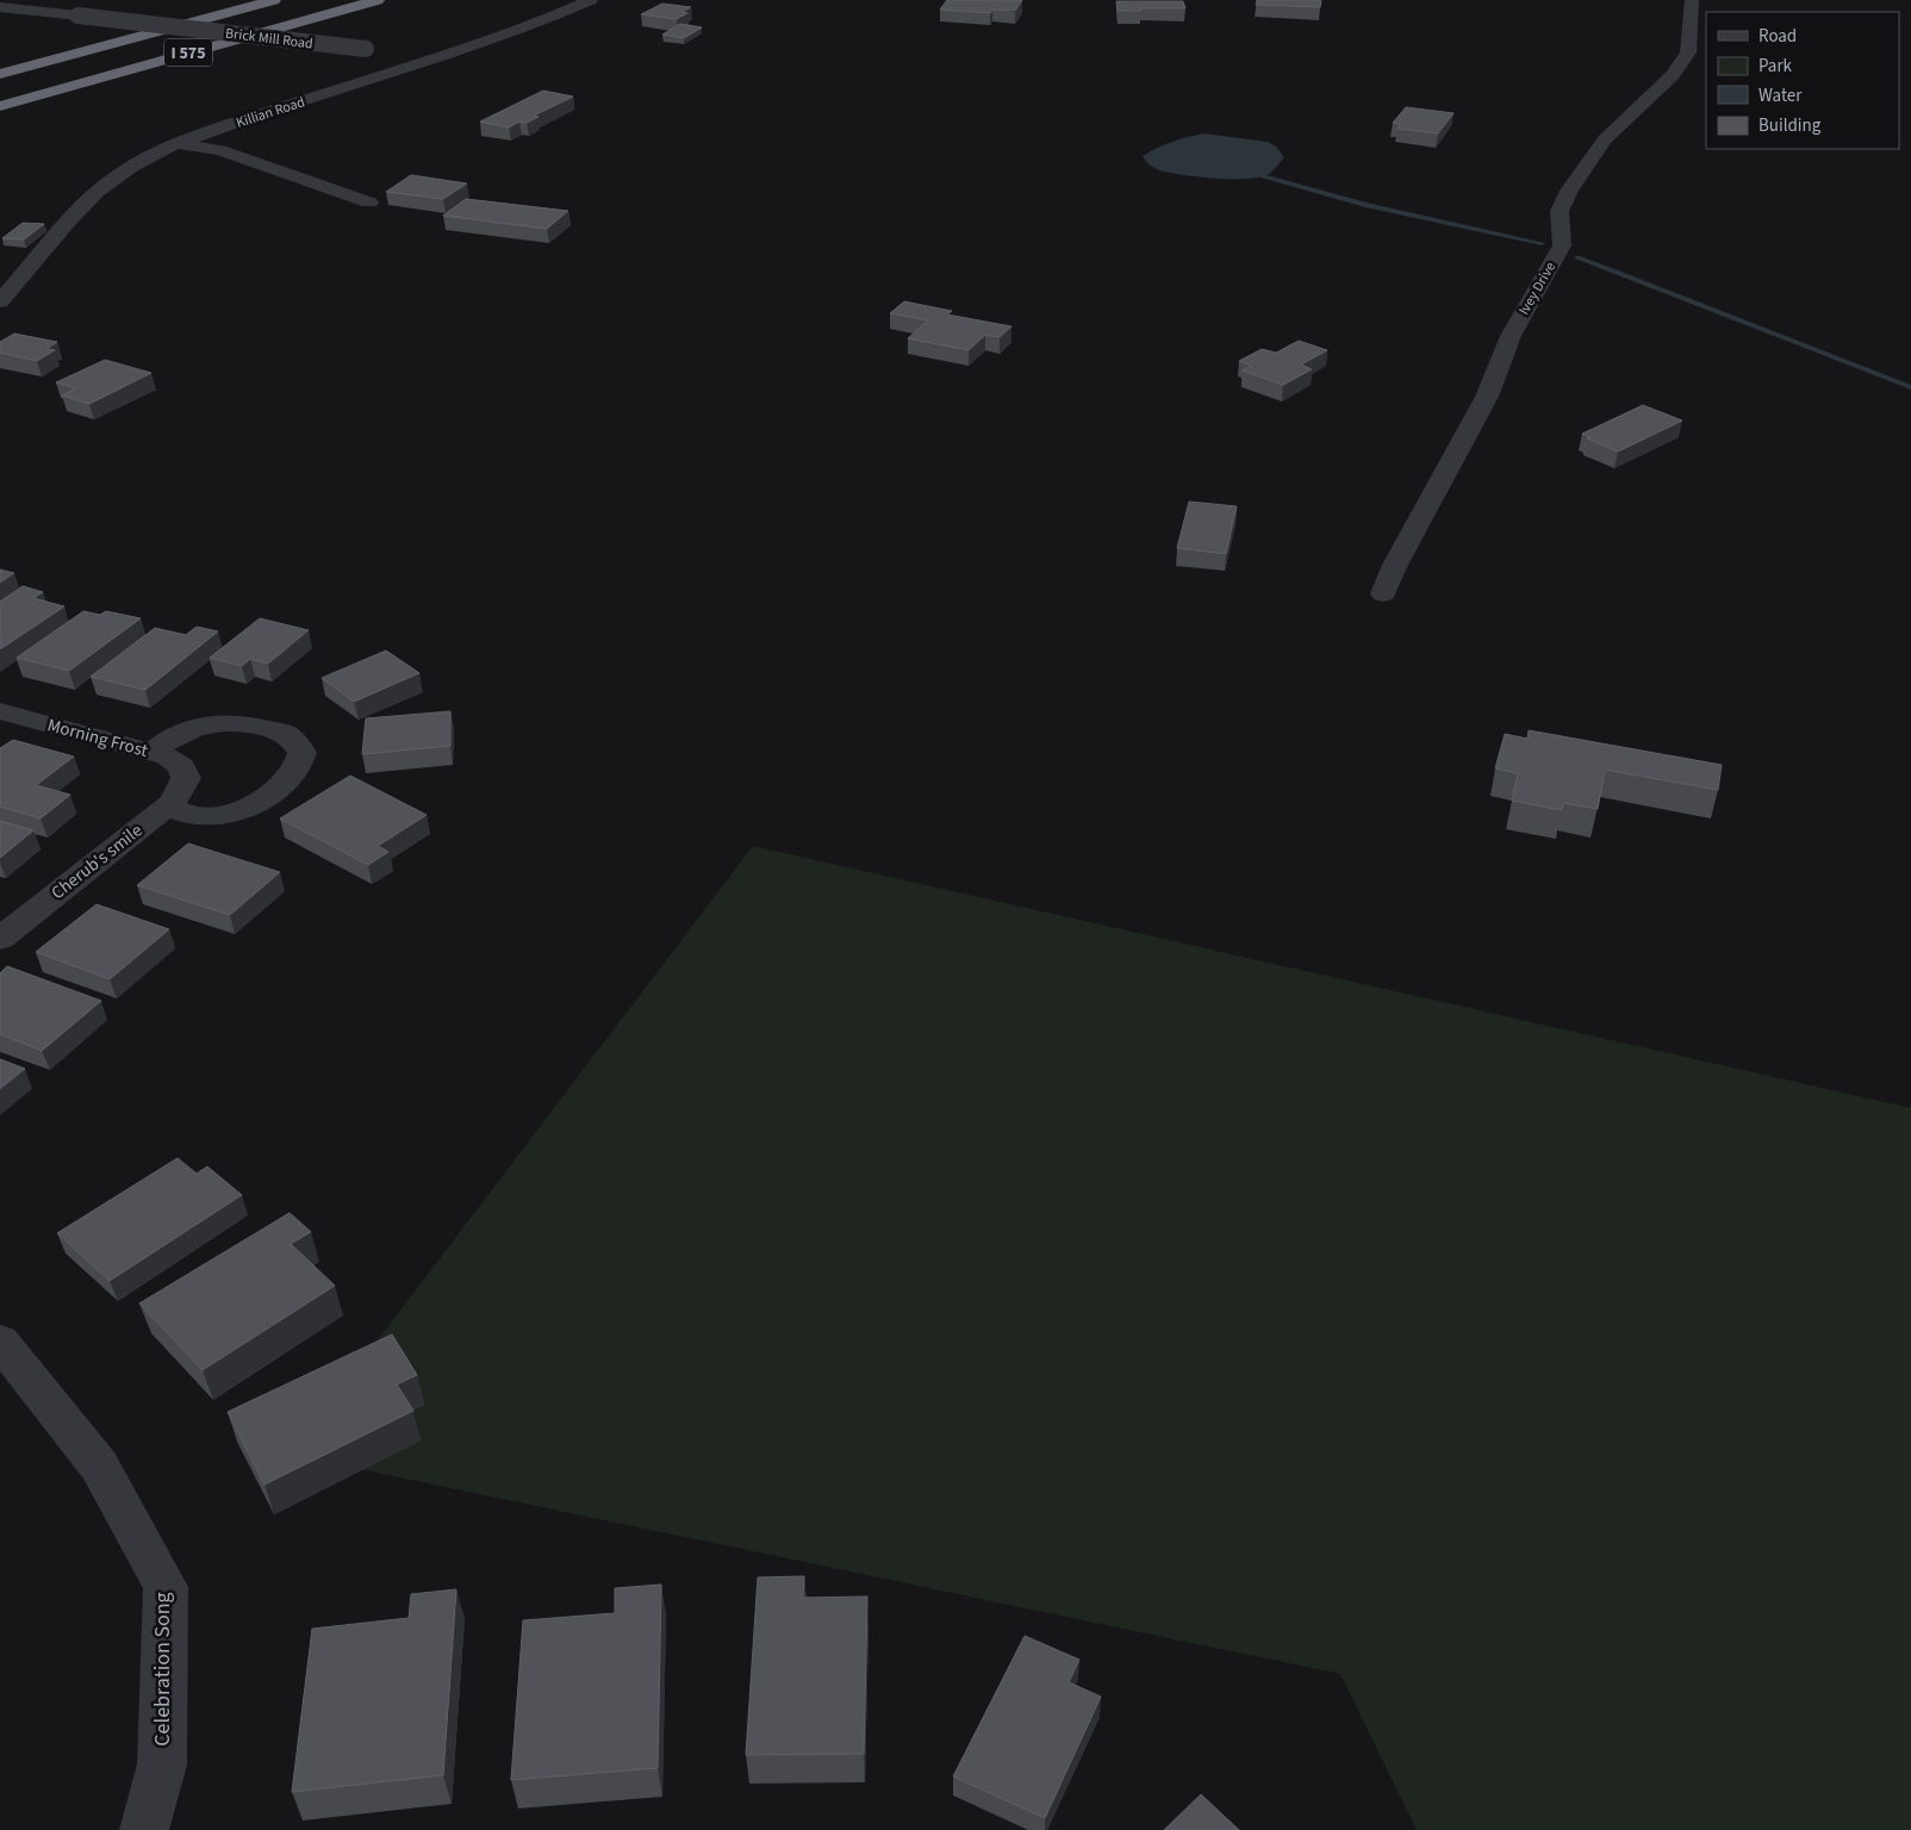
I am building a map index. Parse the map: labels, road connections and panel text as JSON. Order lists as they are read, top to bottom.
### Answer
{
  "streets": {
    "highway": ["I 575"],
    "street": [
      "Brick Mill Road",
      "Killian Road",
      "Ivey Drive",
      "Morning Frost",
      "Cherub's smile",
      "Celebration Song"
    ]
  },
  "crossings": [
    ["Morning Frost", "Cherub's smile"]
  ],
  "legend": [
    "Road",
    "Park",
    "Water",
    "Building"
  ]
}
